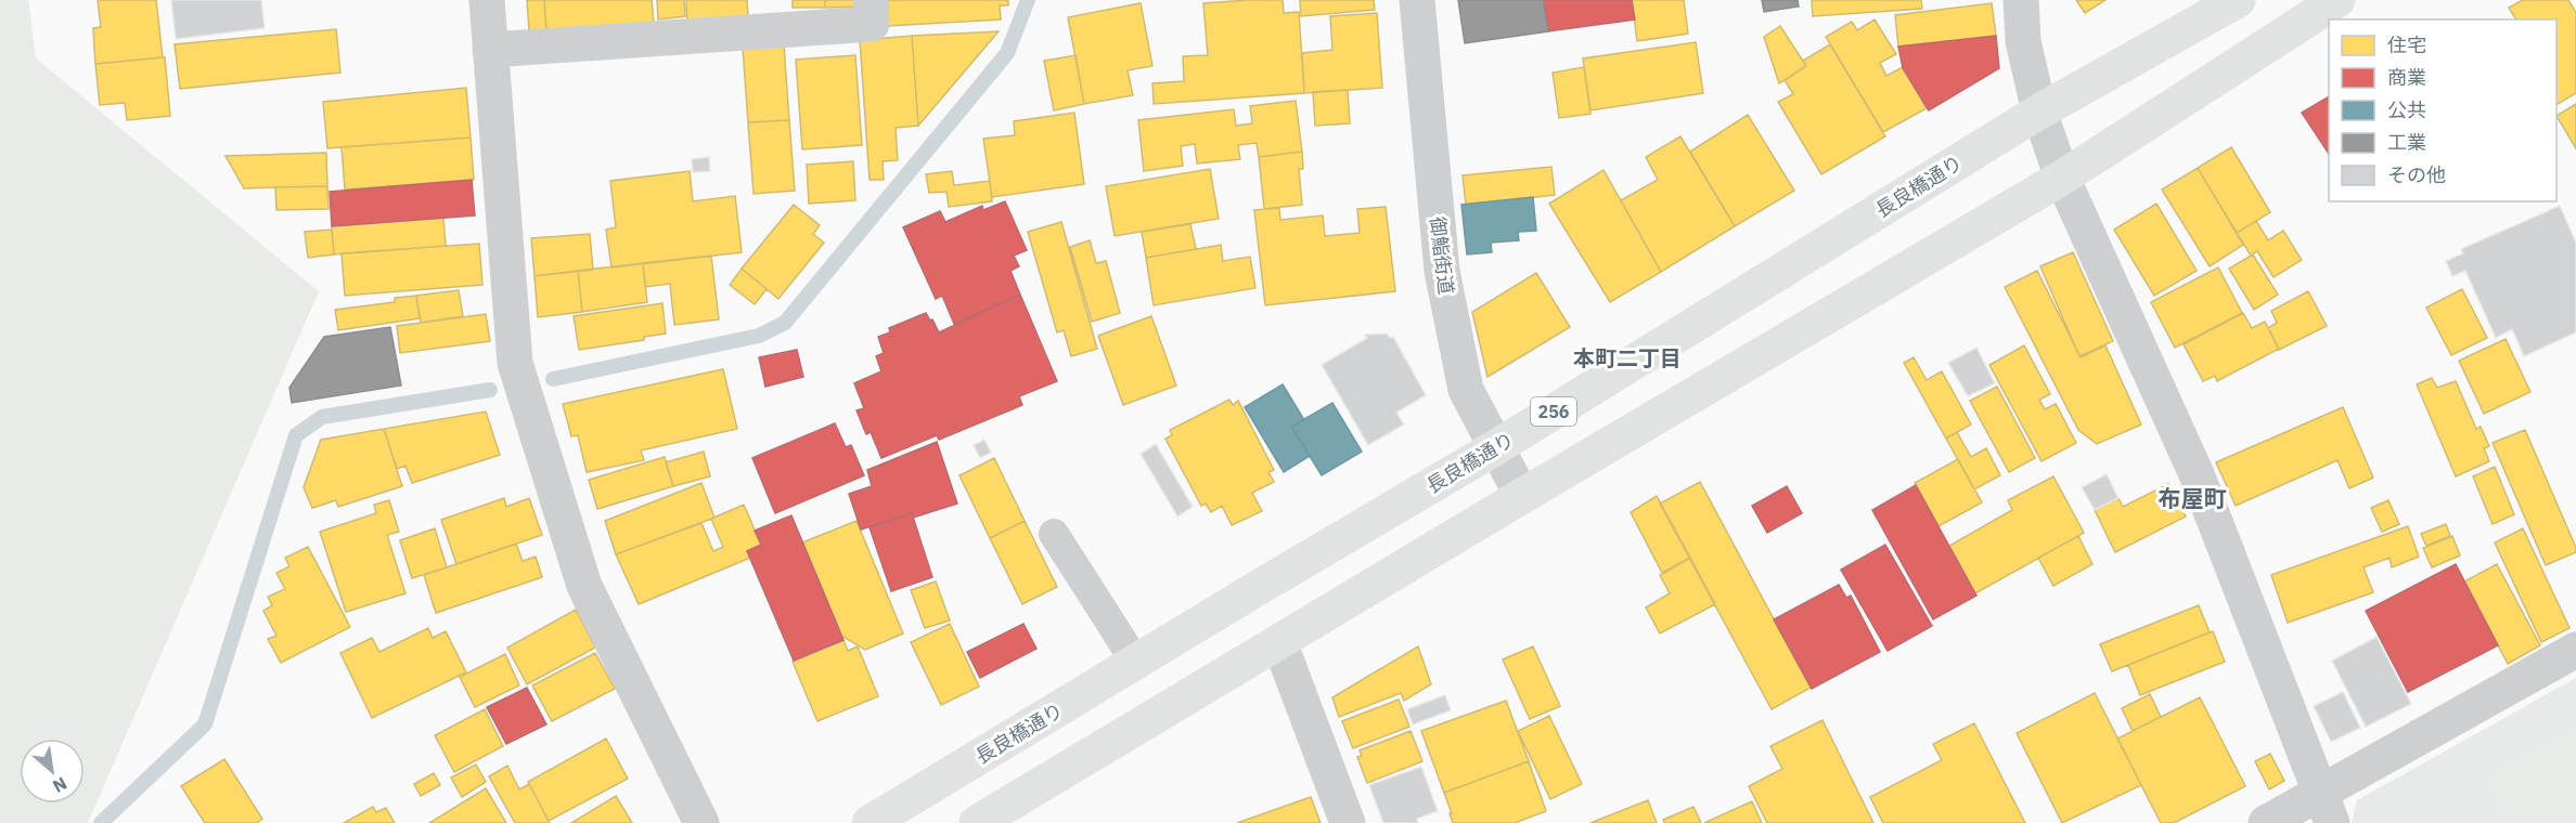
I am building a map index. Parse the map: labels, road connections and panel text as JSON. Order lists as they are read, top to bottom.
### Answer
{
  "streets": {
    "highway": ["長良橋通り", "256"],
    "street": ["御鮨街道"]
  },
  "crossings": [
    ["長良橋通り", "御鮨街道"]
  ],
  "districts": ["本町二丁目", "布屋町"],
  "legend": [
    "住宅",
    "商業",
    "公共",
    "工業",
    "その他"
  ],
  "north": "bottom right"
}
